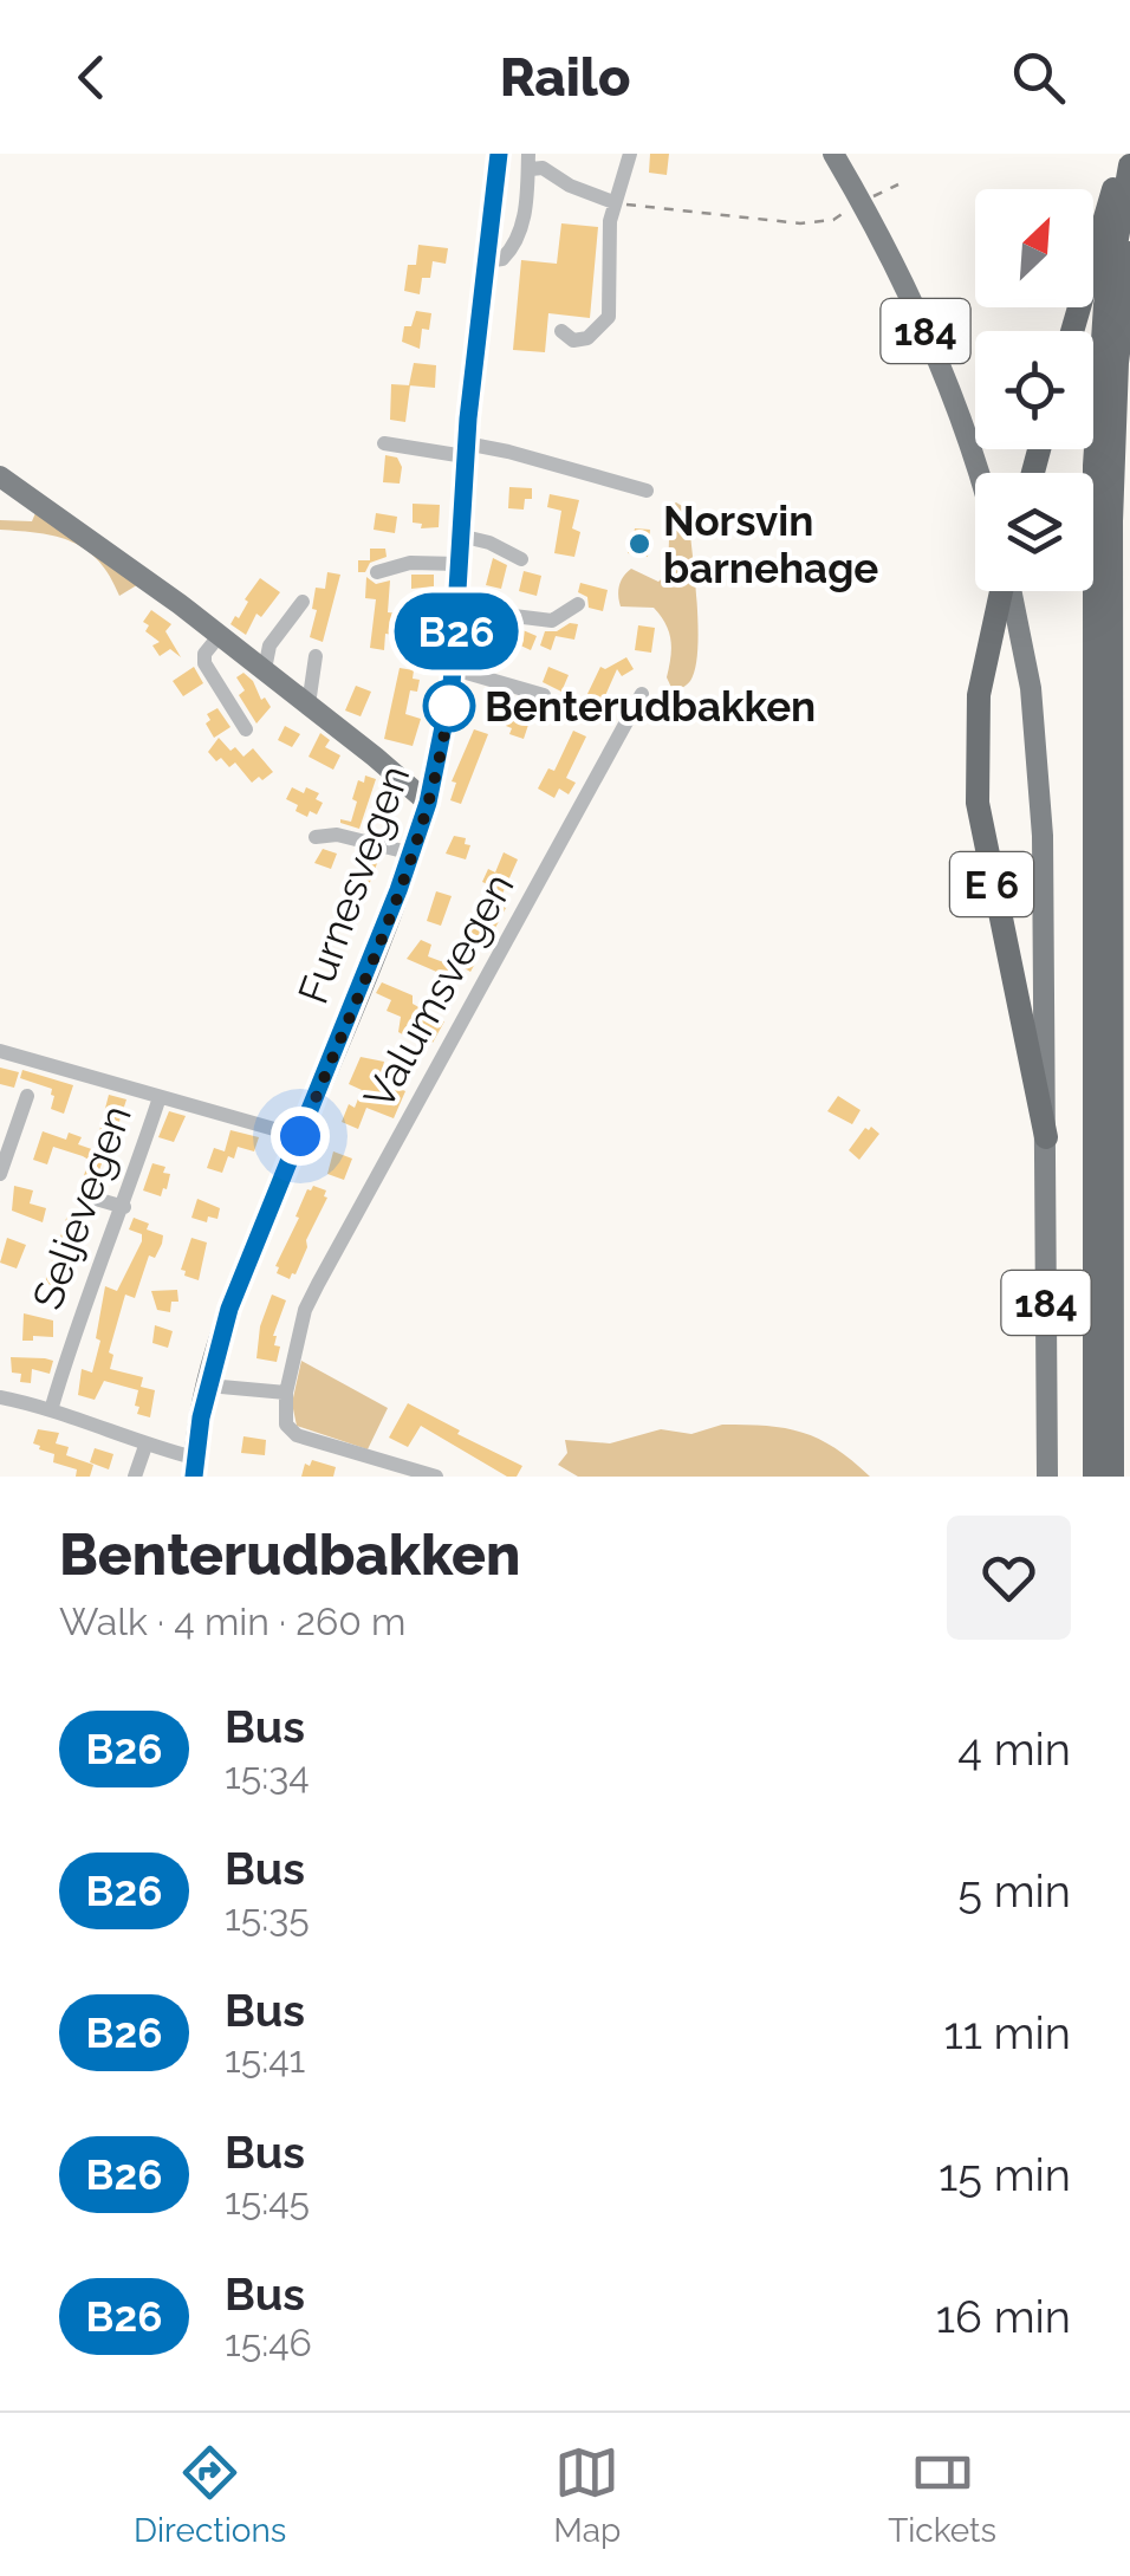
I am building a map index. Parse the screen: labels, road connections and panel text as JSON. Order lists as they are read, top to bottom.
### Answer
{
  "streets": {
    "highway": ["E 6"],
    "main road": ["184", "Furnesvegen"],
    "street": ["Valumsvegen", "Seljevegen"]
  },
  "crossings": [
    ["184", "E 6"]
  ],
  "places": ["Norsvin barnehage", "Benterudbakken"],
  "lines": ["bus line B26"],
  "north": "top right",
  "page": {
    "header": "Railo",
    "on_map": "B26",
    "heading": ["Benterudbakken", "Walk · 4 min · 260 m"],
    "list": [
      {
        "mark": "B26",
        "name": "Bus",
        "note": "15:34",
        "value": "4 min"
      },
      {
        "mark": "B26",
        "name": "Bus",
        "note": "15:35",
        "value": "5 min"
      },
      {
        "mark": "B26",
        "name": "Bus",
        "note": "15:41",
        "value": "11 min"
      },
      {
        "mark": "B26",
        "name": "Bus",
        "note": "15:45",
        "value": "15 min"
      },
      {
        "mark": "B26",
        "name": "Bus",
        "note": "15:46",
        "value": "16 min"
      }
    ],
    "tabs": ["Directions", "Map", "Tickets"]
  }
}
